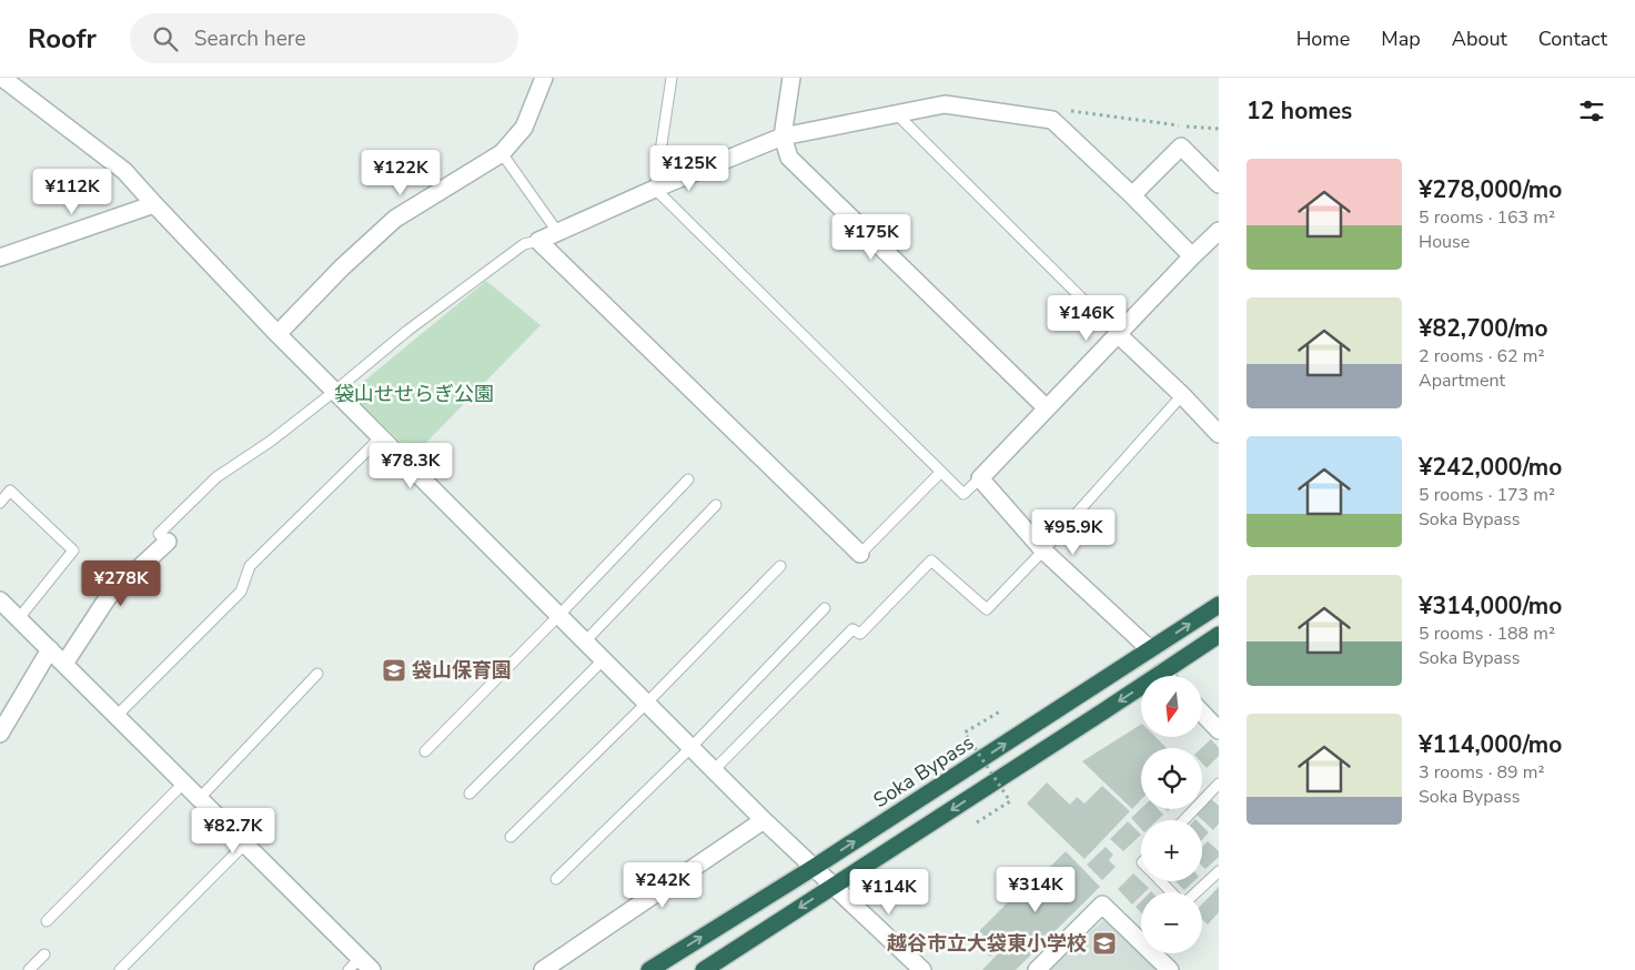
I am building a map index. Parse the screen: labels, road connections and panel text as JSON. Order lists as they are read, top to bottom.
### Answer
{
  "streets": {
    "highway": ["Soka Bypass"]
  },
  "parks": ["袋山せせらぎ公園"],
  "places": {
    "school or university": ["袋山保育園", "越谷市立大袋東小学校"]
  },
  "north": "bottom",
  "page": {
    "header": "Roofr",
    "search": "Search here",
    "nav": [
      "Home",
      "Map",
      "About",
      "Contact"
    ],
    "heading": "12 homes",
    "list": [
      {
        "name": "¥278,000/mo",
        "note": "5 rooms · 163 m² · House"
      },
      {
        "name": "¥82,700/mo",
        "note": "2 rooms · 62 m² · Apartment"
      },
      {
        "name": "¥242,000/mo",
        "note": "5 rooms · 173 m² · Soka Bypass"
      },
      {
        "name": "¥314,000/mo",
        "note": "5 rooms · 188 m² · Soka Bypass"
      },
      {
        "name": "¥114,000/mo",
        "note": "3 rooms · 89 m² · Soka Bypass"
      }
    ],
    "price": [
      "¥125K",
      "¥122K",
      "¥112K",
      "¥175K",
      "¥146K",
      "¥78.3K",
      "¥95.9K",
      "¥278K",
      "¥82.7K",
      "¥242K",
      "¥314K",
      "¥114K"
    ],
    "map_buttons": ["+", "−"]
  }
}
